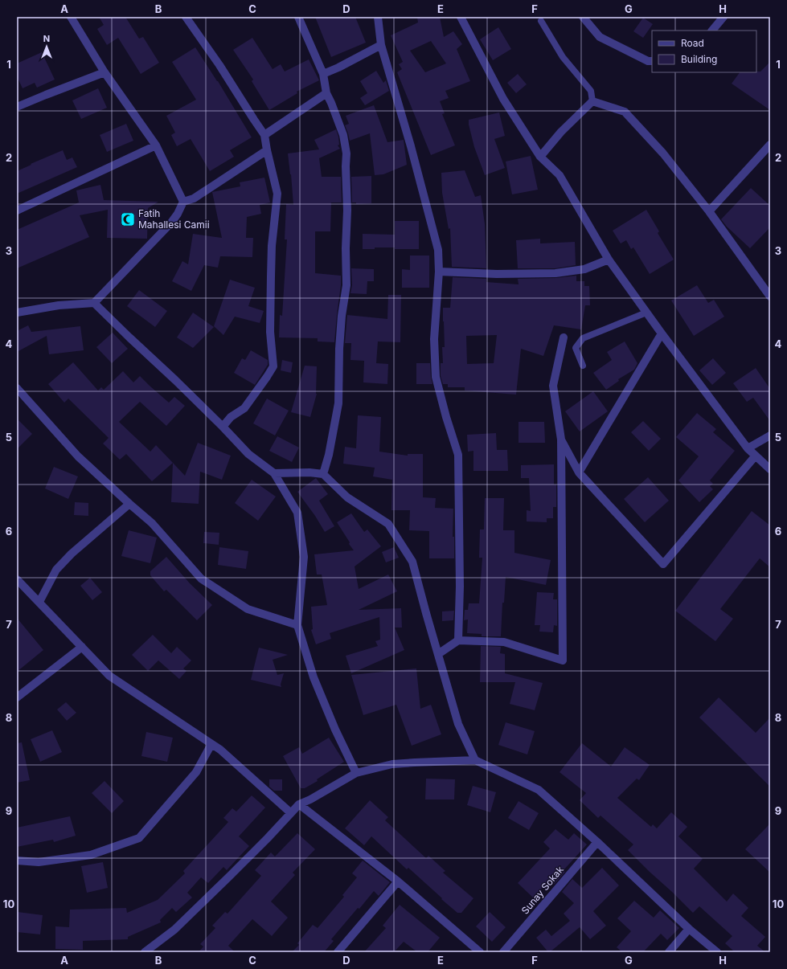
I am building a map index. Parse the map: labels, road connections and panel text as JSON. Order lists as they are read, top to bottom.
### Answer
{
  "streets": {
    "street": ["Sunay Sokak"]
  },
  "places": {
    "mosque": ["Fatih Mahallesi Camii"]
  },
  "legend": ["Road", "Building"],
  "north": "top",
  "grid": {
    "columns": [
      "A",
      "B",
      "C",
      "D",
      "E",
      "F",
      "G",
      "H"
    ],
    "rows": [
      "1",
      "2",
      "3",
      "4",
      "5",
      "6",
      "7",
      "8",
      "9",
      "10"
    ]
  }
}
